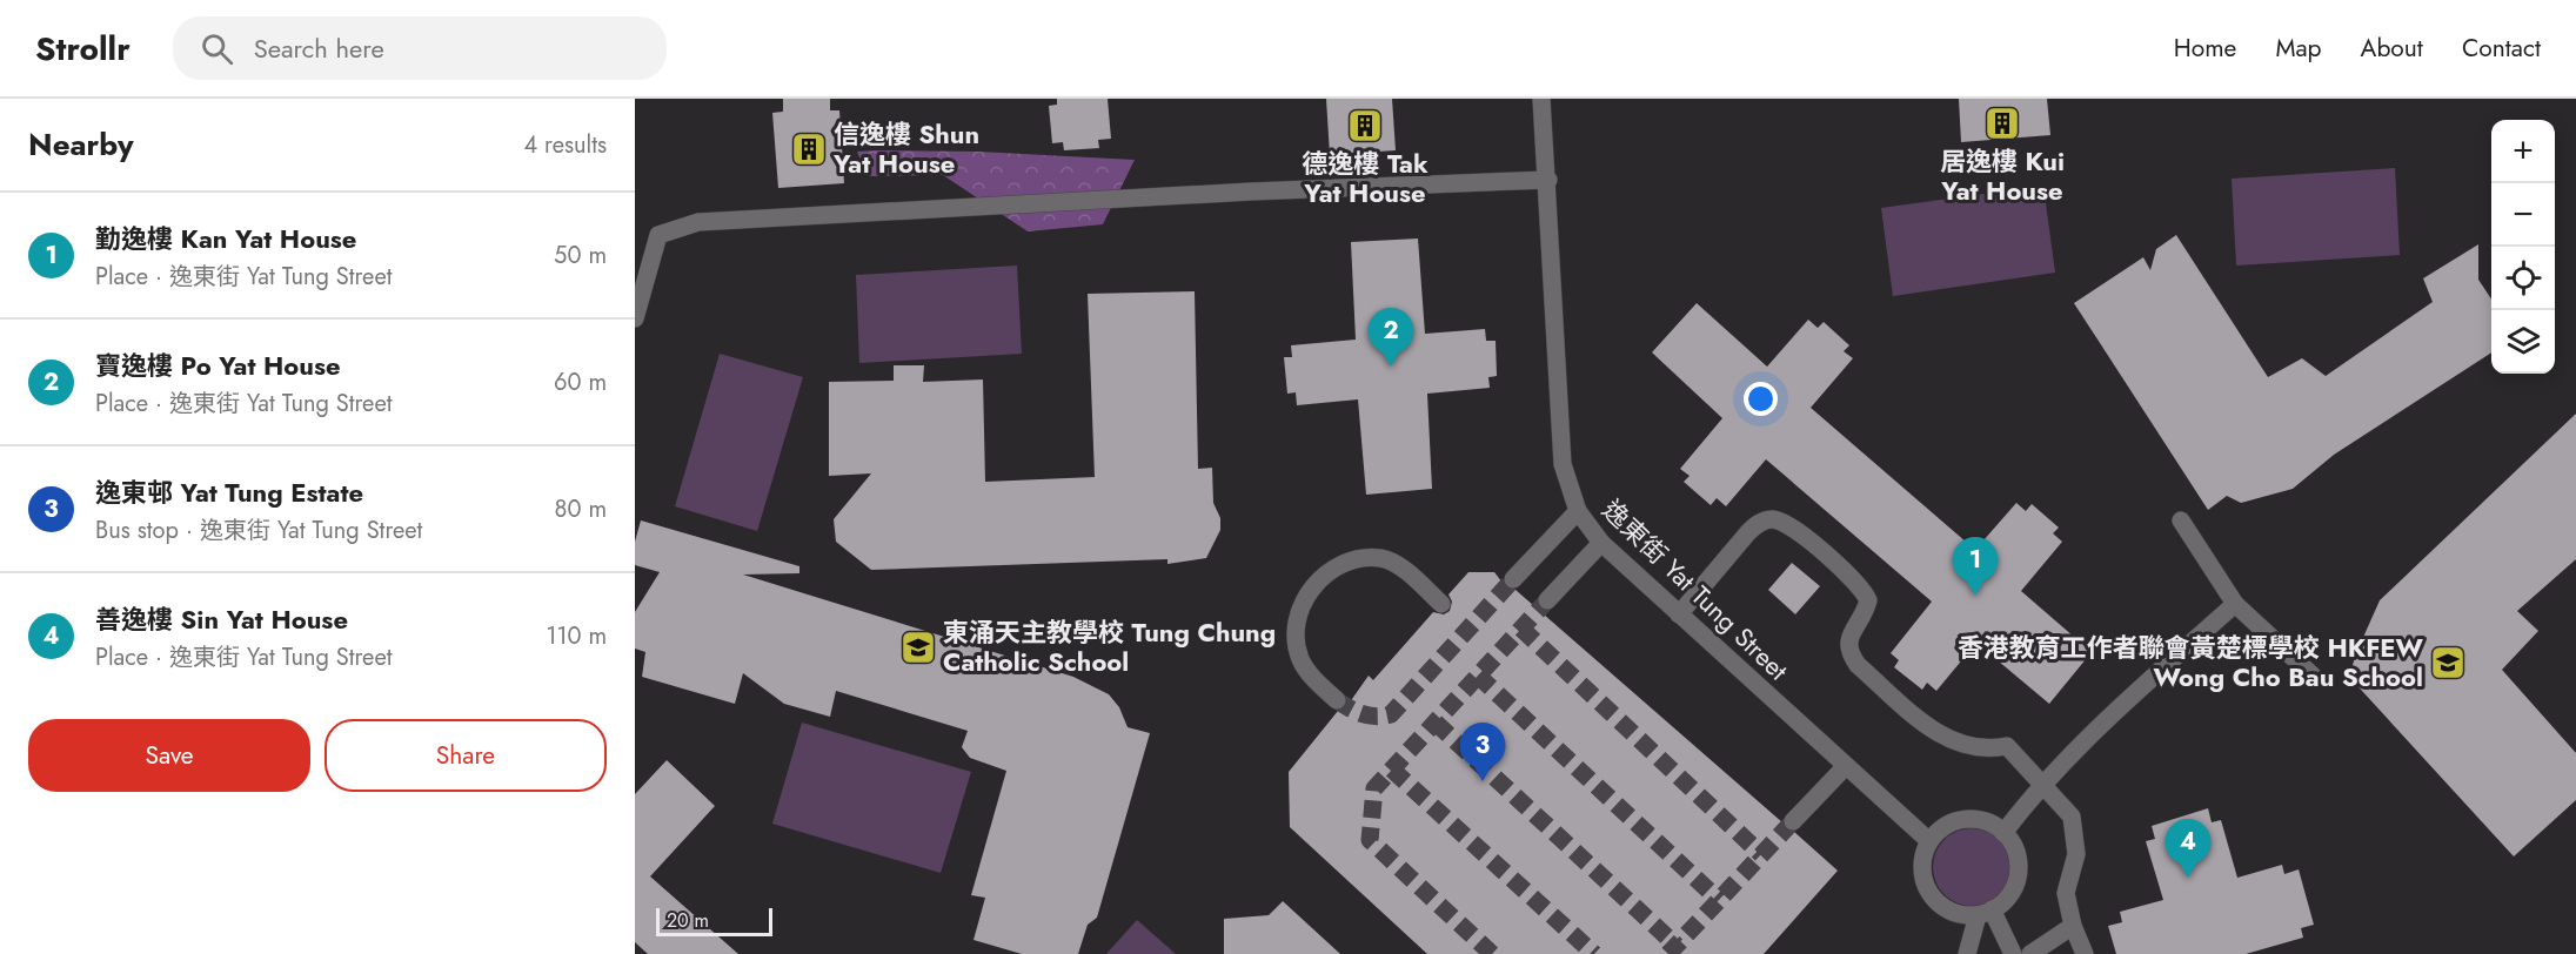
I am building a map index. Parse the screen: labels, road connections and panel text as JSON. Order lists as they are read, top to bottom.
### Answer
{
  "streets": {
    "street": ["逸東街 Yat Tung Street"]
  },
  "places": {
    "building": ["居逸樓 Kui Yat House", "德逸樓 Tak Yat House", "信逸樓 Shun Yat House"],
    "school or university": ["東涌天主教學校 Tung Chung Catholic School", "香港教育工作者聯會黃楚標學校 HKFEW Wong Cho Bau School"]
  },
  "scale_bar": "20 m",
  "page": {
    "header": "Strollr",
    "search": "Search here",
    "nav": [
      "Home",
      "Map",
      "About",
      "Contact"
    ],
    "heading": ["Nearby", "4 results"],
    "map_buttons": ["+", "−"],
    "list": [
      {
        "mark": "1",
        "name": "勤逸樓 Kan Yat House",
        "note": "Place · 逸東街 Yat Tung Street",
        "value": "50 m"
      },
      {
        "mark": "2",
        "name": "寶逸樓 Po Yat House",
        "note": "Place · 逸東街 Yat Tung Street",
        "value": "60 m"
      },
      {
        "mark": "3",
        "name": "逸東邨 Yat Tung Estate",
        "note": "Bus stop · 逸東街 Yat Tung Street",
        "value": "80 m"
      },
      {
        "mark": "4",
        "name": "善逸樓 Sin Yat House",
        "note": "Place · 逸東街 Yat Tung Street",
        "value": "110 m"
      }
    ],
    "pins": [
      "2",
      "1",
      "3",
      "4"
    ],
    "buttons": ["Save", "Share"],
    "scale": "20 m"
  }
}
